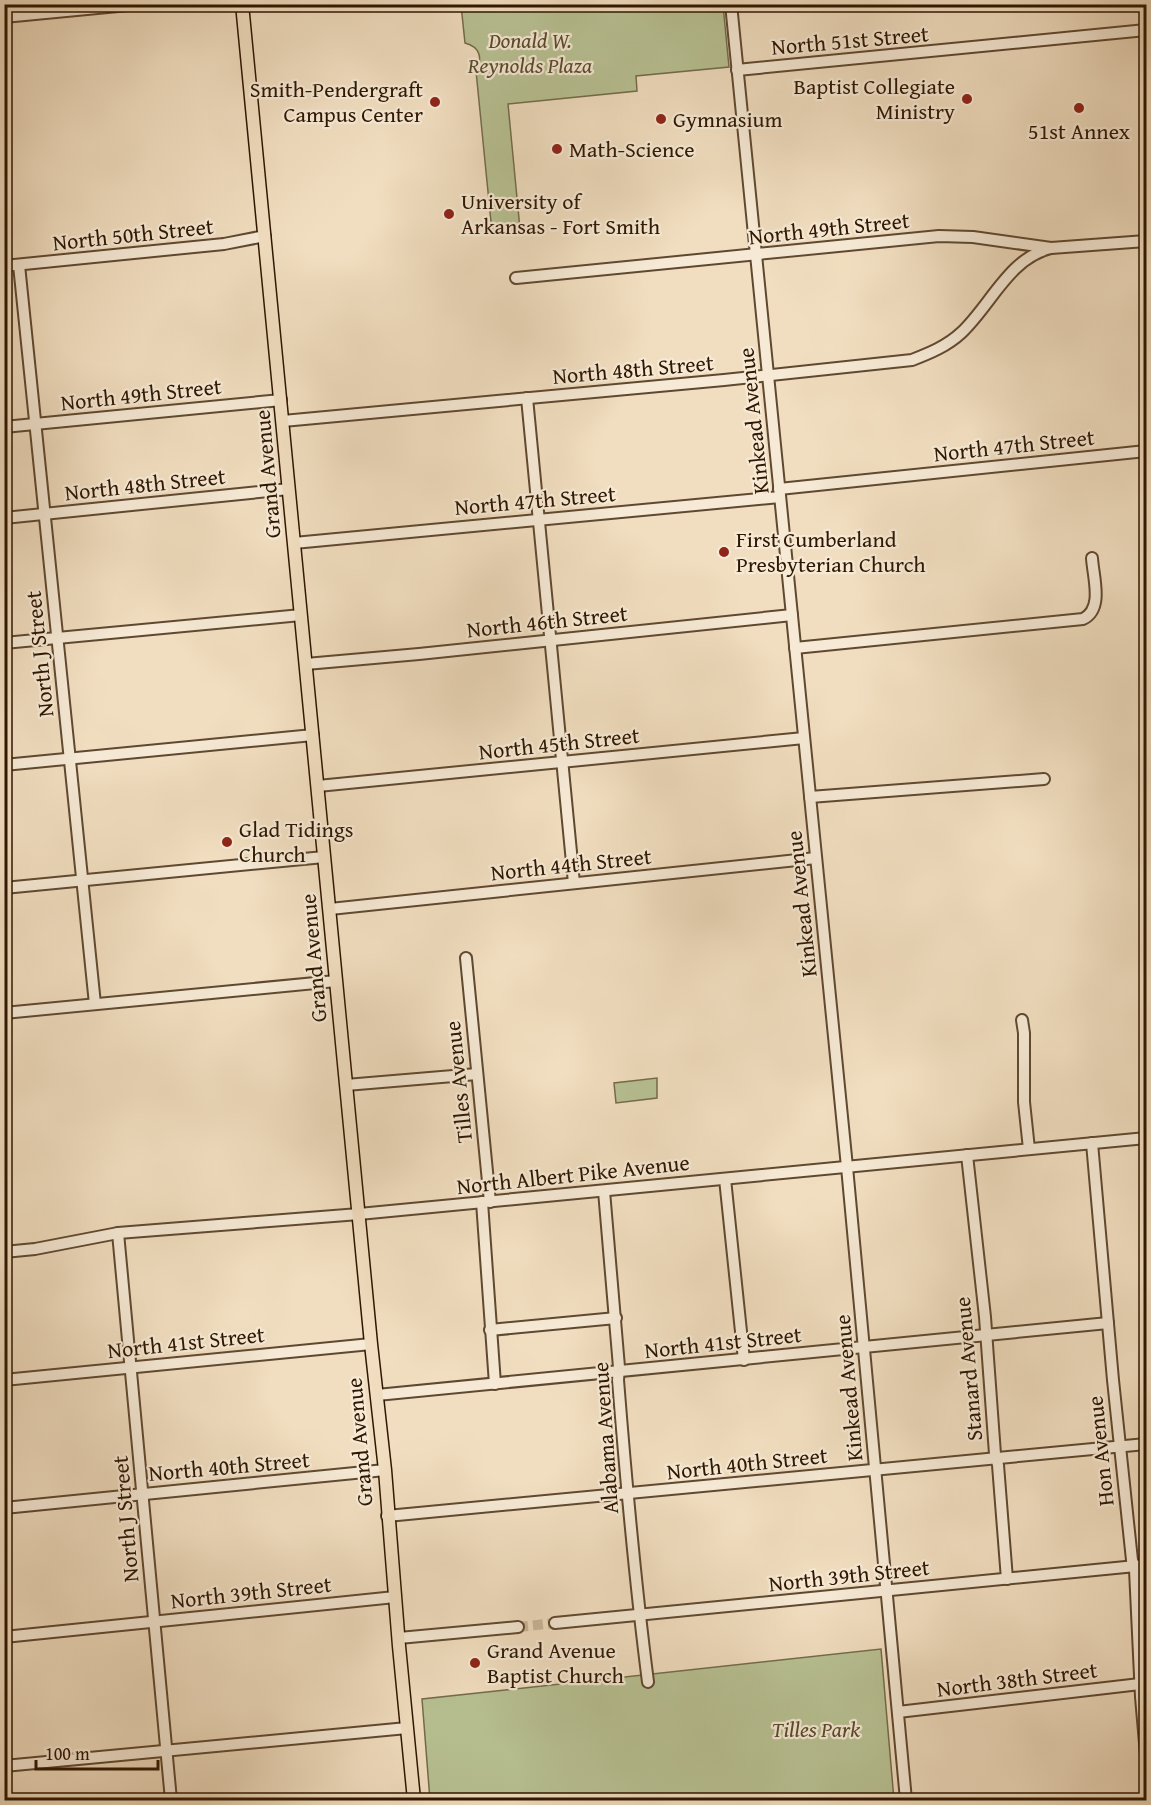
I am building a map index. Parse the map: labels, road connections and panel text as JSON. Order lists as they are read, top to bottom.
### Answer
{
  "streets": {
    "main road": ["Grand Avenue"],
    "street": [
      "North 51st Street",
      "North 49th Street",
      "North 50th Street",
      "North 48th Street",
      "Kinkead Avenue",
      "North 47th Street",
      "North 46th Street",
      "North J Street",
      "North 45th Street",
      "North 44th Street",
      "Tilles Avenue",
      "North Albert Pike Avenue",
      "North 41st Street",
      "Stanard Avenue",
      "Alabama Avenue",
      "Hon Avenue",
      "North 40th Street",
      "North 39th Street",
      "North 38th Street"
    ]
  },
  "crossings": [
    ["North 51st Street", "Kinkead Avenue"],
    ["North 49th Street", "North 48th Street"],
    ["North 49th Street", "Kinkead Avenue"],
    ["North 49th Street", "Grand Avenue"],
    ["North 49th Street", "North J Street"],
    ["North 50th Street", "Grand Avenue"],
    ["North 50th Street", "North J Street"],
    ["North 48th Street", "Kinkead Avenue"],
    ["North 48th Street", "Grand Avenue"],
    ["North 48th Street", "North J Street"],
    ["Kinkead Avenue", "North 47th Street"],
    ["Kinkead Avenue", "North 46th Street"],
    ["Kinkead Avenue", "North 45th Street"],
    ["Kinkead Avenue", "North 44th Street"],
    ["Kinkead Avenue", "North Albert Pike Avenue"],
    ["Kinkead Avenue", "North 41st Street"],
    ["Kinkead Avenue", "North 40th Street"],
    ["Kinkead Avenue", "North 39th Street"],
    ["Kinkead Avenue", "North 38th Street"],
    ["North 47th Street", "Grand Avenue"],
    ["Grand Avenue", "North 46th Street"],
    ["Grand Avenue", "North 45th Street"],
    ["Grand Avenue", "North 44th Street"],
    ["Grand Avenue", "North Albert Pike Avenue"],
    ["Grand Avenue", "North 41st Street"],
    ["Grand Avenue", "North 40th Street"],
    ["Grand Avenue", "North 39th Street"],
    ["North J Street", "North Albert Pike Avenue"],
    ["North J Street", "North 41st Street"],
    ["North J Street", "North 40th Street"],
    ["North J Street", "North 39th Street"],
    ["Tilles Avenue", "North Albert Pike Avenue"],
    ["Tilles Avenue", "North 41st Street"],
    ["North Albert Pike Avenue", "Stanard Avenue"],
    ["North Albert Pike Avenue", "Alabama Avenue"],
    ["North Albert Pike Avenue", "Hon Avenue"],
    ["North 41st Street", "Stanard Avenue"],
    ["North 41st Street", "Alabama Avenue"],
    ["North 41st Street", "Hon Avenue"],
    ["Stanard Avenue", "North 40th Street"],
    ["Stanard Avenue", "North 39th Street"],
    ["Alabama Avenue", "North 40th Street"],
    ["Alabama Avenue", "North 39th Street"],
    ["Hon Avenue", "North 40th Street"],
    ["Hon Avenue", "North 39th Street"],
    ["Hon Avenue", "North 38th Street"]
  ],
  "parks": ["Donald W. Reynolds Plaza", "Tilles Park"],
  "places": [
    "Baptist Collegiate Ministry",
    "Smith-Pendergraft Campus Center",
    "51st Annex",
    "Gymnasium",
    "Math-Science",
    "University of Arkansas - Fort Smith",
    "First Cumberland Presbyterian Church",
    "Glad Tidings Church",
    "Grand Avenue Baptist Church"
  ],
  "scale_bar": "100 m"
}
